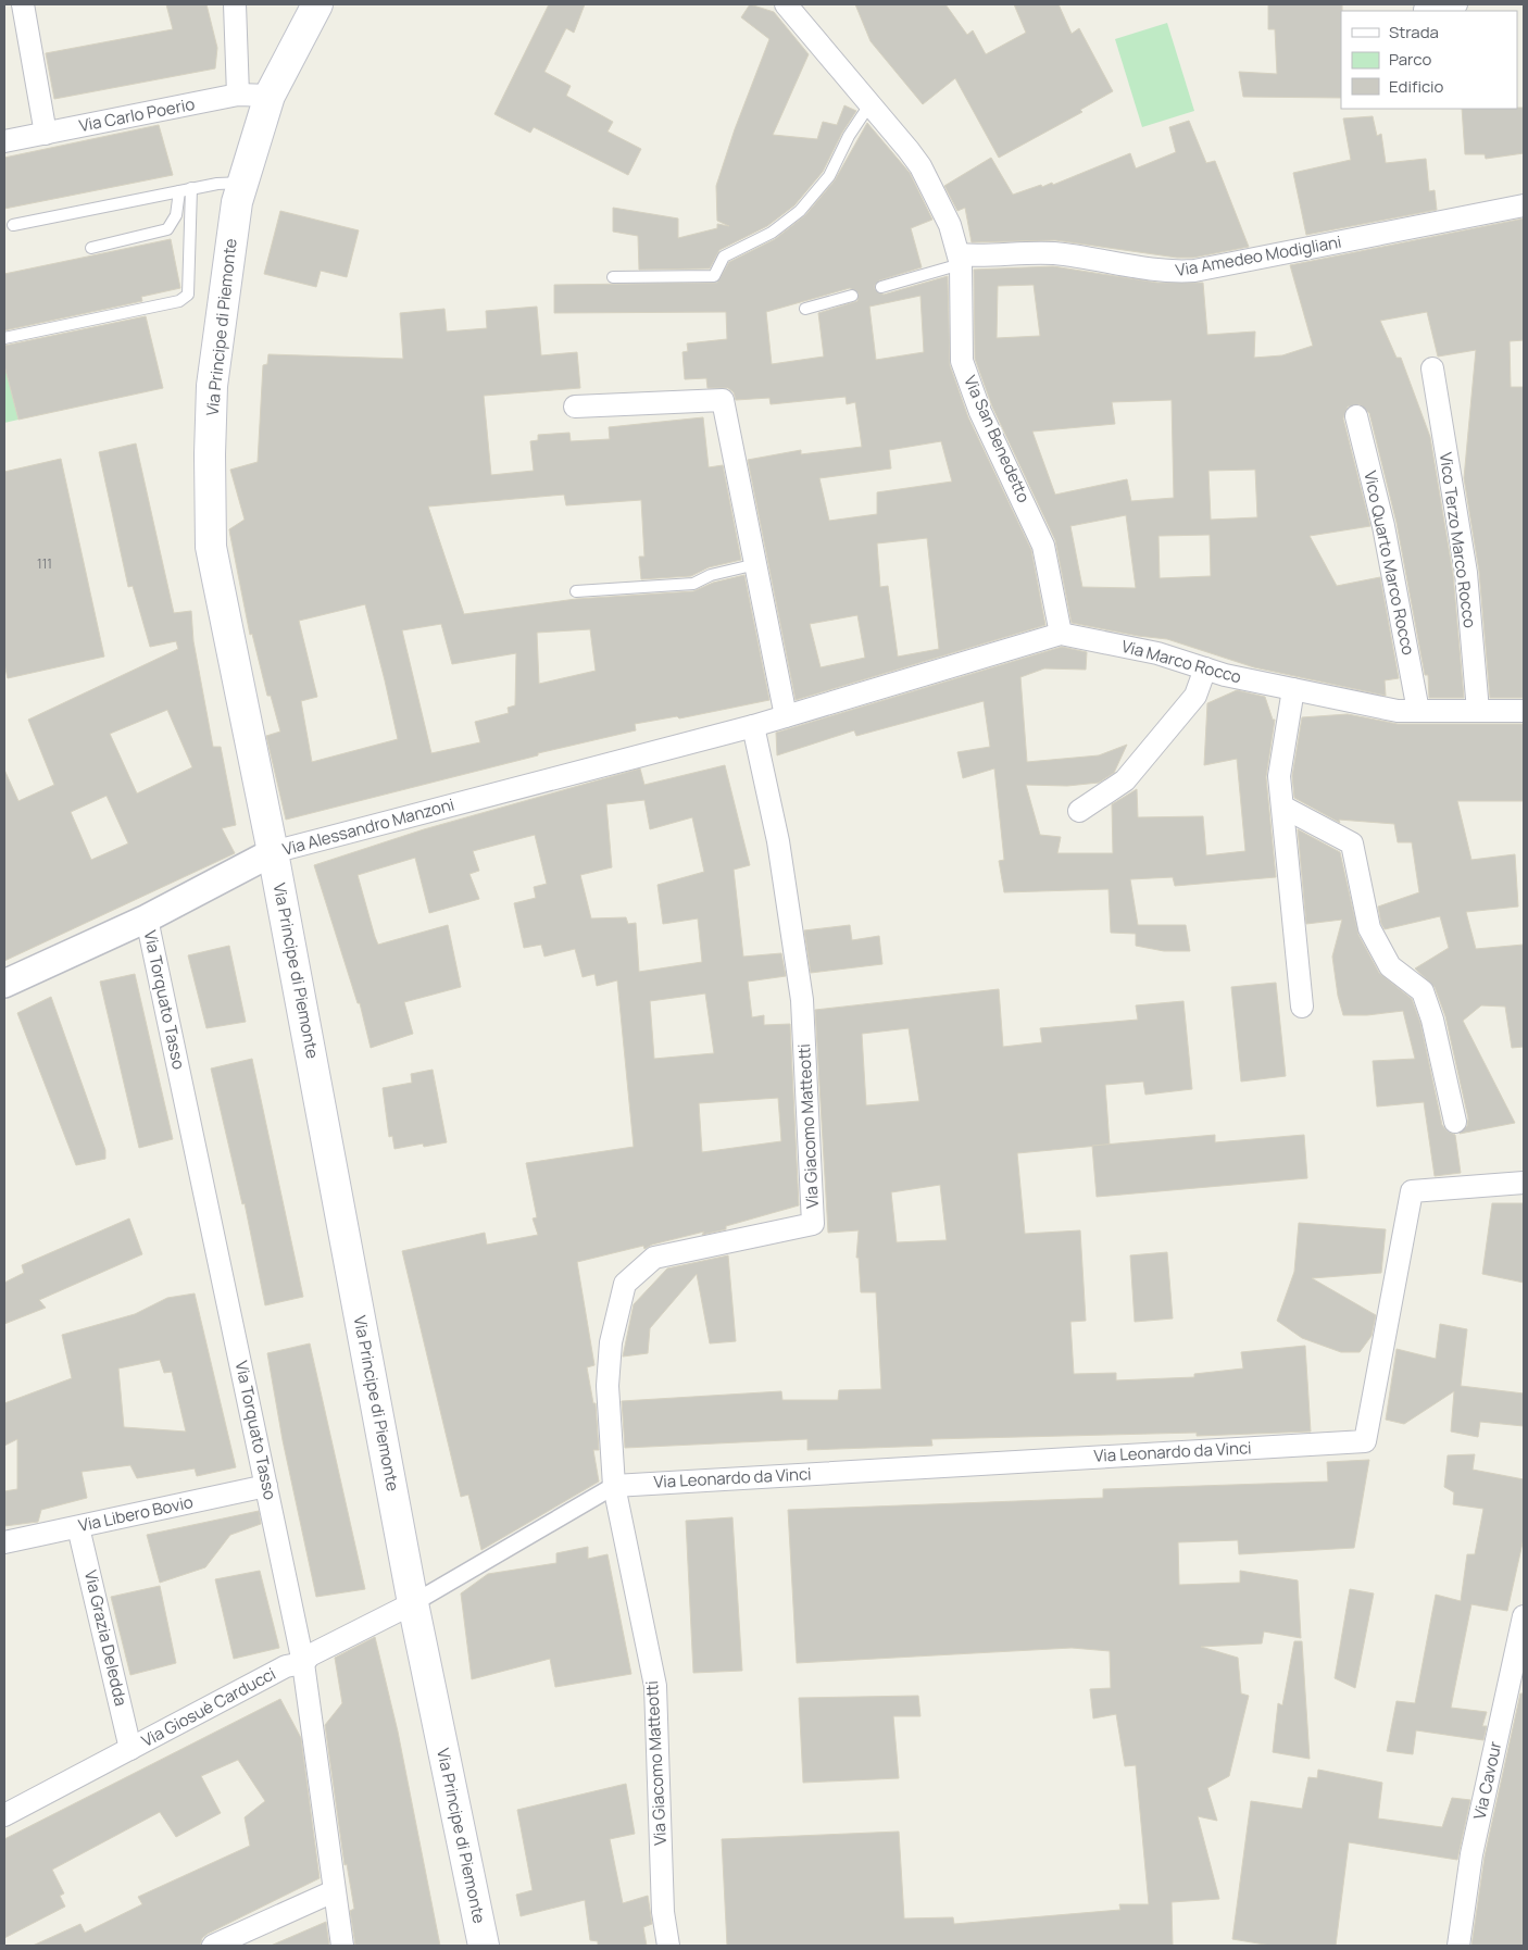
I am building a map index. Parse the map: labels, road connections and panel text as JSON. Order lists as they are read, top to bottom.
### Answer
{
  "streets": {
    "main road": ["Via Principe di Piemonte"],
    "street": [
      "Via Carlo Poerio",
      "Via Amedeo Modigliani",
      "Via San Benedetto",
      "Vico Terzo Marco Rocco",
      "Vico Quarto Marco Rocco",
      "Via Marco Rocco",
      "Via Alessandro Manzoni",
      "Via Torquato Tasso",
      "Via Giacomo Matteotti",
      "Via Leonardo da Vinci",
      "Via Libero Bovio",
      "Via Grazia Deledda",
      "Via Giosuè Carducci",
      "Via Cavour"
    ]
  },
  "crossings": [
    ["Via Carlo Poerio", "Via Principe di Piemonte"],
    ["Via Amedeo Modigliani", "Via San Benedetto"],
    ["Via Principe di Piemonte", "Via Alessandro Manzoni"],
    ["Via Principe di Piemonte", "Via Giosuè Carducci"],
    ["Via San Benedetto", "Via Marco Rocco"],
    ["Vico Terzo Marco Rocco", "Via Marco Rocco"],
    ["Vico Quarto Marco Rocco", "Via Marco Rocco"],
    ["Via Marco Rocco", "Via Alessandro Manzoni"],
    ["Via Marco Rocco", "Via Giacomo Matteotti"],
    ["Via Alessandro Manzoni", "Via Torquato Tasso"],
    ["Via Alessandro Manzoni", "Via Giacomo Matteotti"],
    ["Via Torquato Tasso", "Via Libero Bovio"],
    ["Via Torquato Tasso", "Via Giosuè Carducci"],
    ["Via Giacomo Matteotti", "Via Leonardo da Vinci"],
    ["Via Libero Bovio", "Via Grazia Deledda"],
    ["Via Grazia Deledda", "Via Giosuè Carducci"]
  ],
  "house_numbers": ["111"],
  "legend": ["Strada", "Parco", "Edificio"]
}
